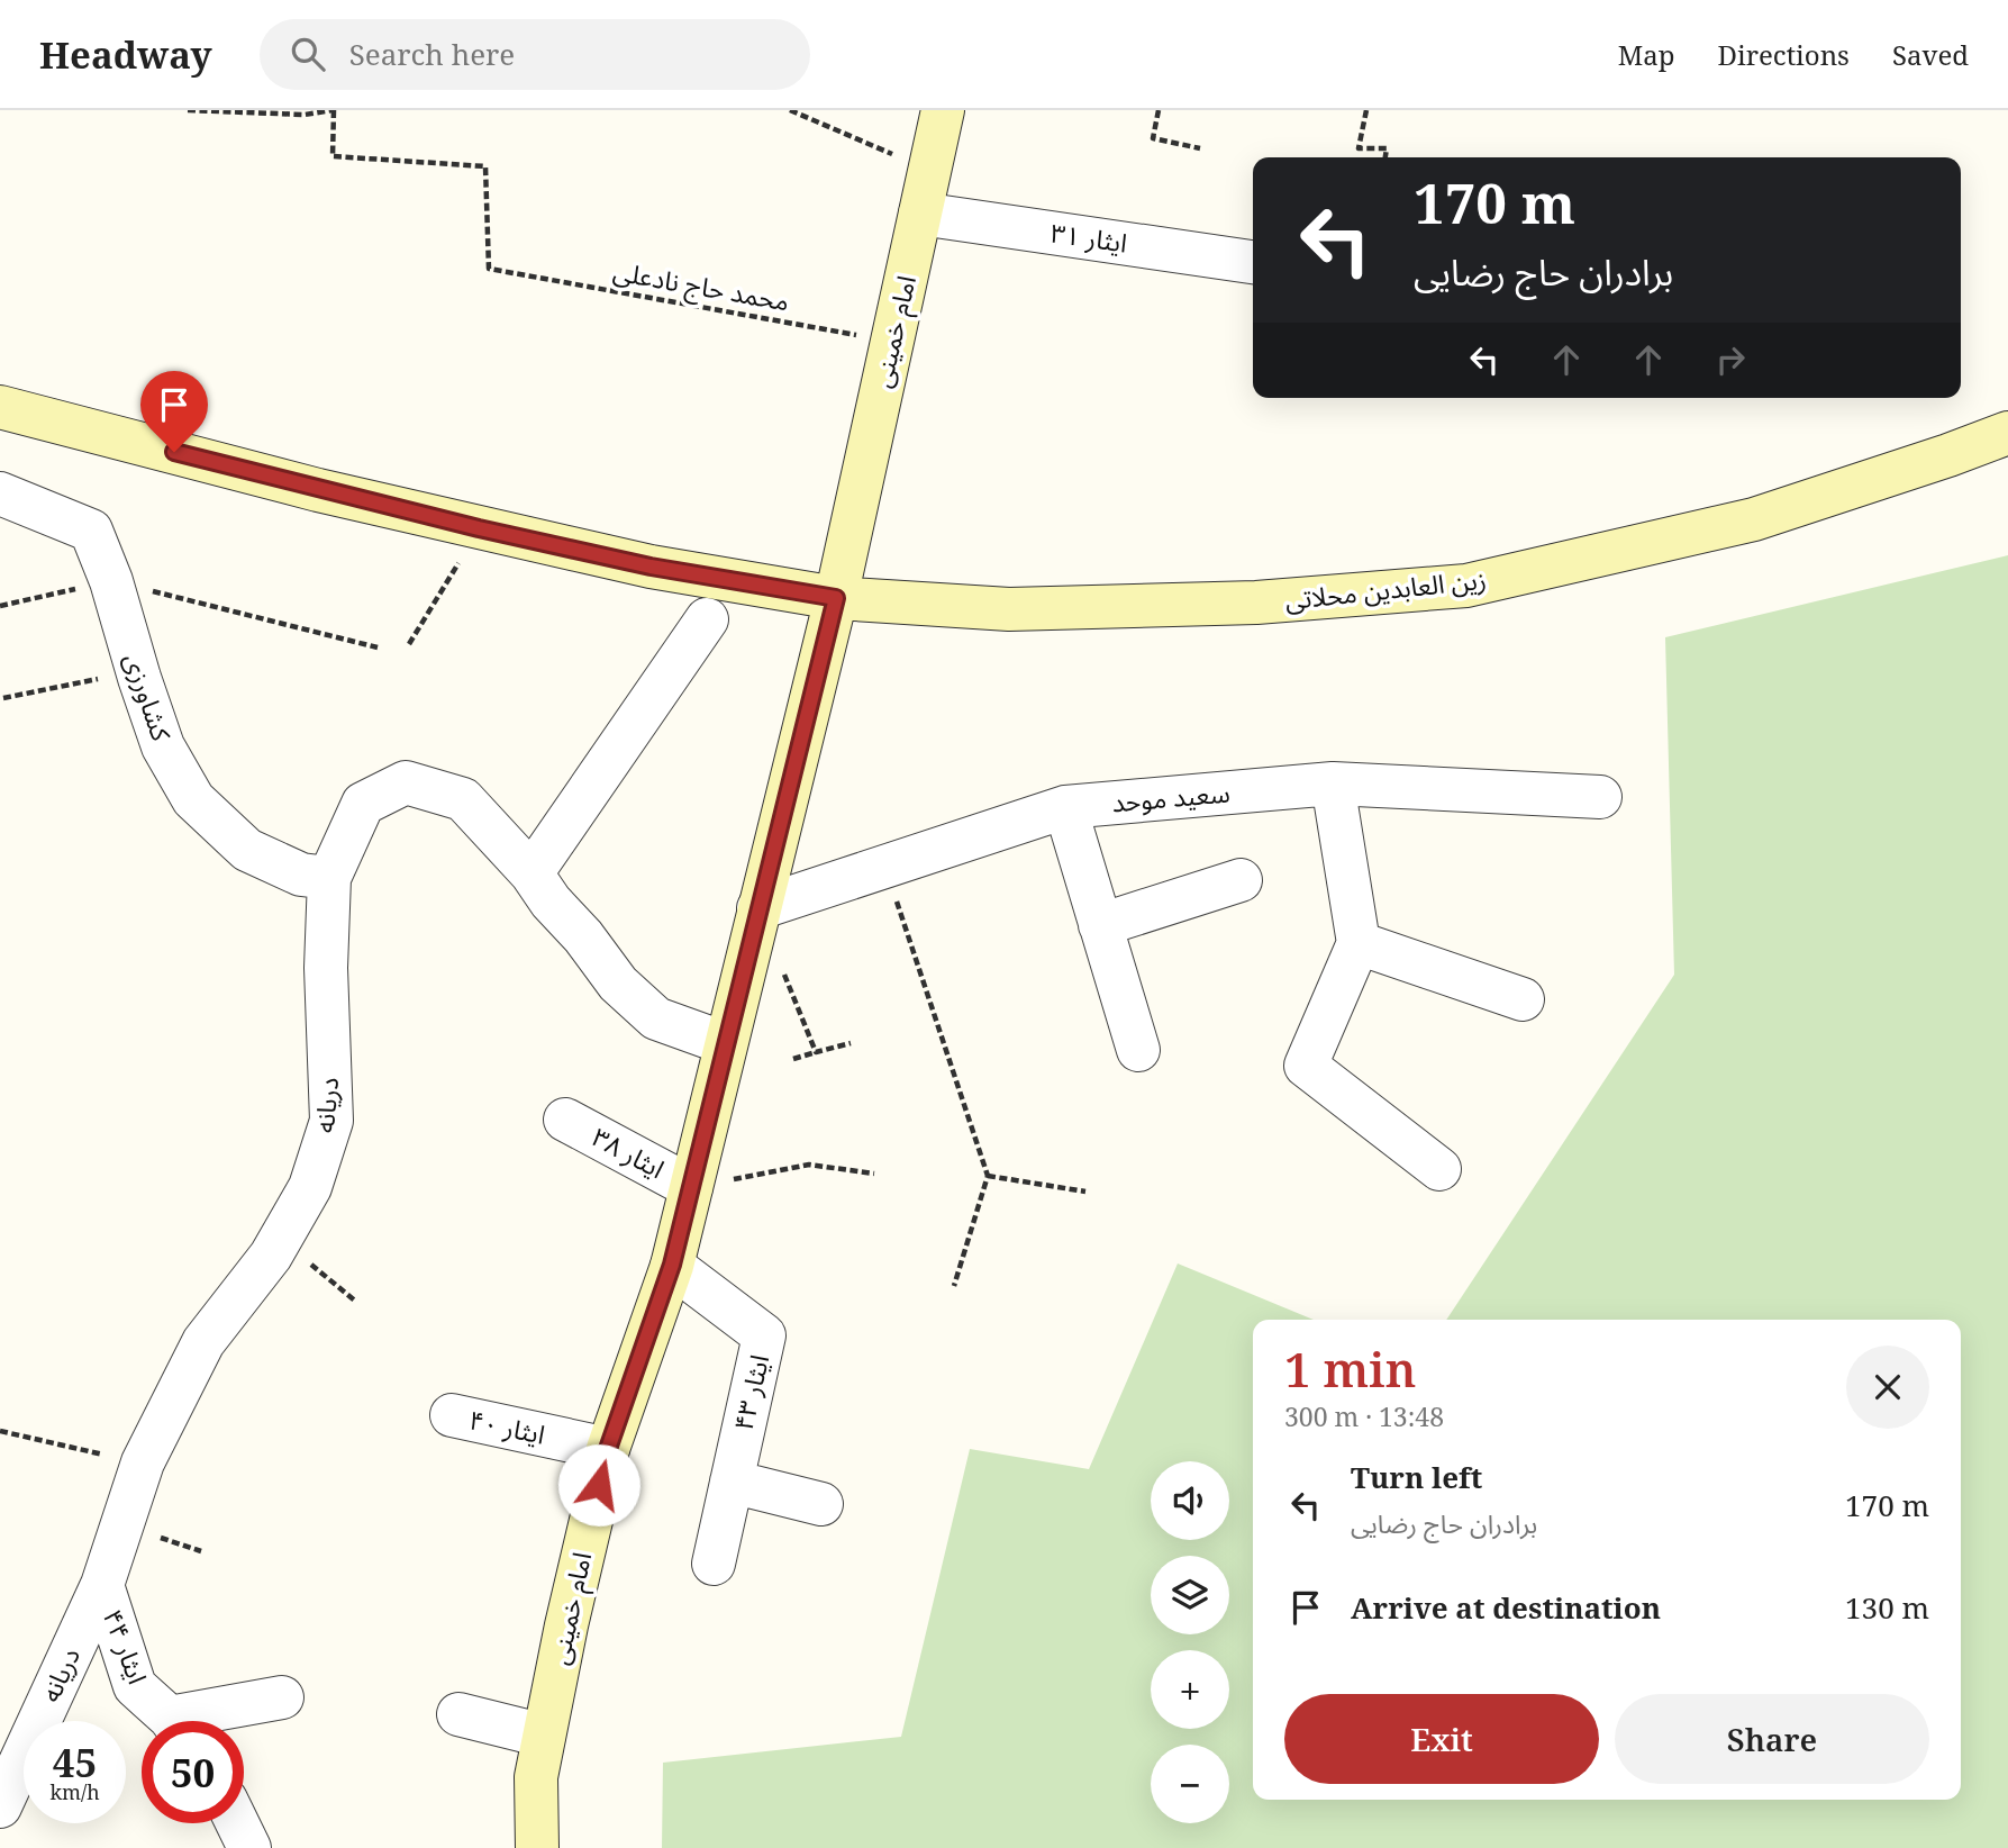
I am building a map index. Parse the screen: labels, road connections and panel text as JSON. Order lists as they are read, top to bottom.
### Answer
{
  "streets": {
    "main road": ["امام خمینی", "زین العابدین محلاتی"],
    "street": [
      "ایثار ۳۱",
      "کشاورزی",
      "سعید موحد",
      "دریانه",
      "ایثار ۳۸",
      "ایثار ۴۳",
      "ایثار ۴۰",
      "ایثار ۴۴"
    ],
    "path": ["محمد حاج نادعلی"]
  },
  "crossings": [
    ["ایثار ۳۱", "امام خمینی"],
    ["محمد حاج نادعلی", "امام خمینی"],
    ["امام خمینی", "زین العابدین محلاتی"],
    ["امام خمینی", "سعید موحد"],
    ["امام خمینی", "دریانه"],
    ["امام خمینی", "ایثار ۳۸"],
    ["امام خمینی", "ایثار ۴۳"],
    ["امام خمینی", "ایثار ۴۰"],
    ["کشاورزی", "دریانه"],
    ["دریانه", "ایثار ۴۴"]
  ],
  "page": {
    "header": "Headway",
    "search": "Search here",
    "nav": ["Map", "Directions", "Saved"],
    "turn": ["170 m", "برادران حاج رضایی"],
    "heading": ["1 min", "300 m · 13:48"],
    "list": [
      {
        "name": "Turn left",
        "note": "برادران حاج رضایی",
        "value": "170 m"
      },
      {
        "name": "Arrive at destination",
        "value": "130 m"
      }
    ],
    "map_buttons": ["+", "−"],
    "buttons": ["Exit", "Share"],
    "speed": "45 km/h",
    "limit": "50"
  }
}
